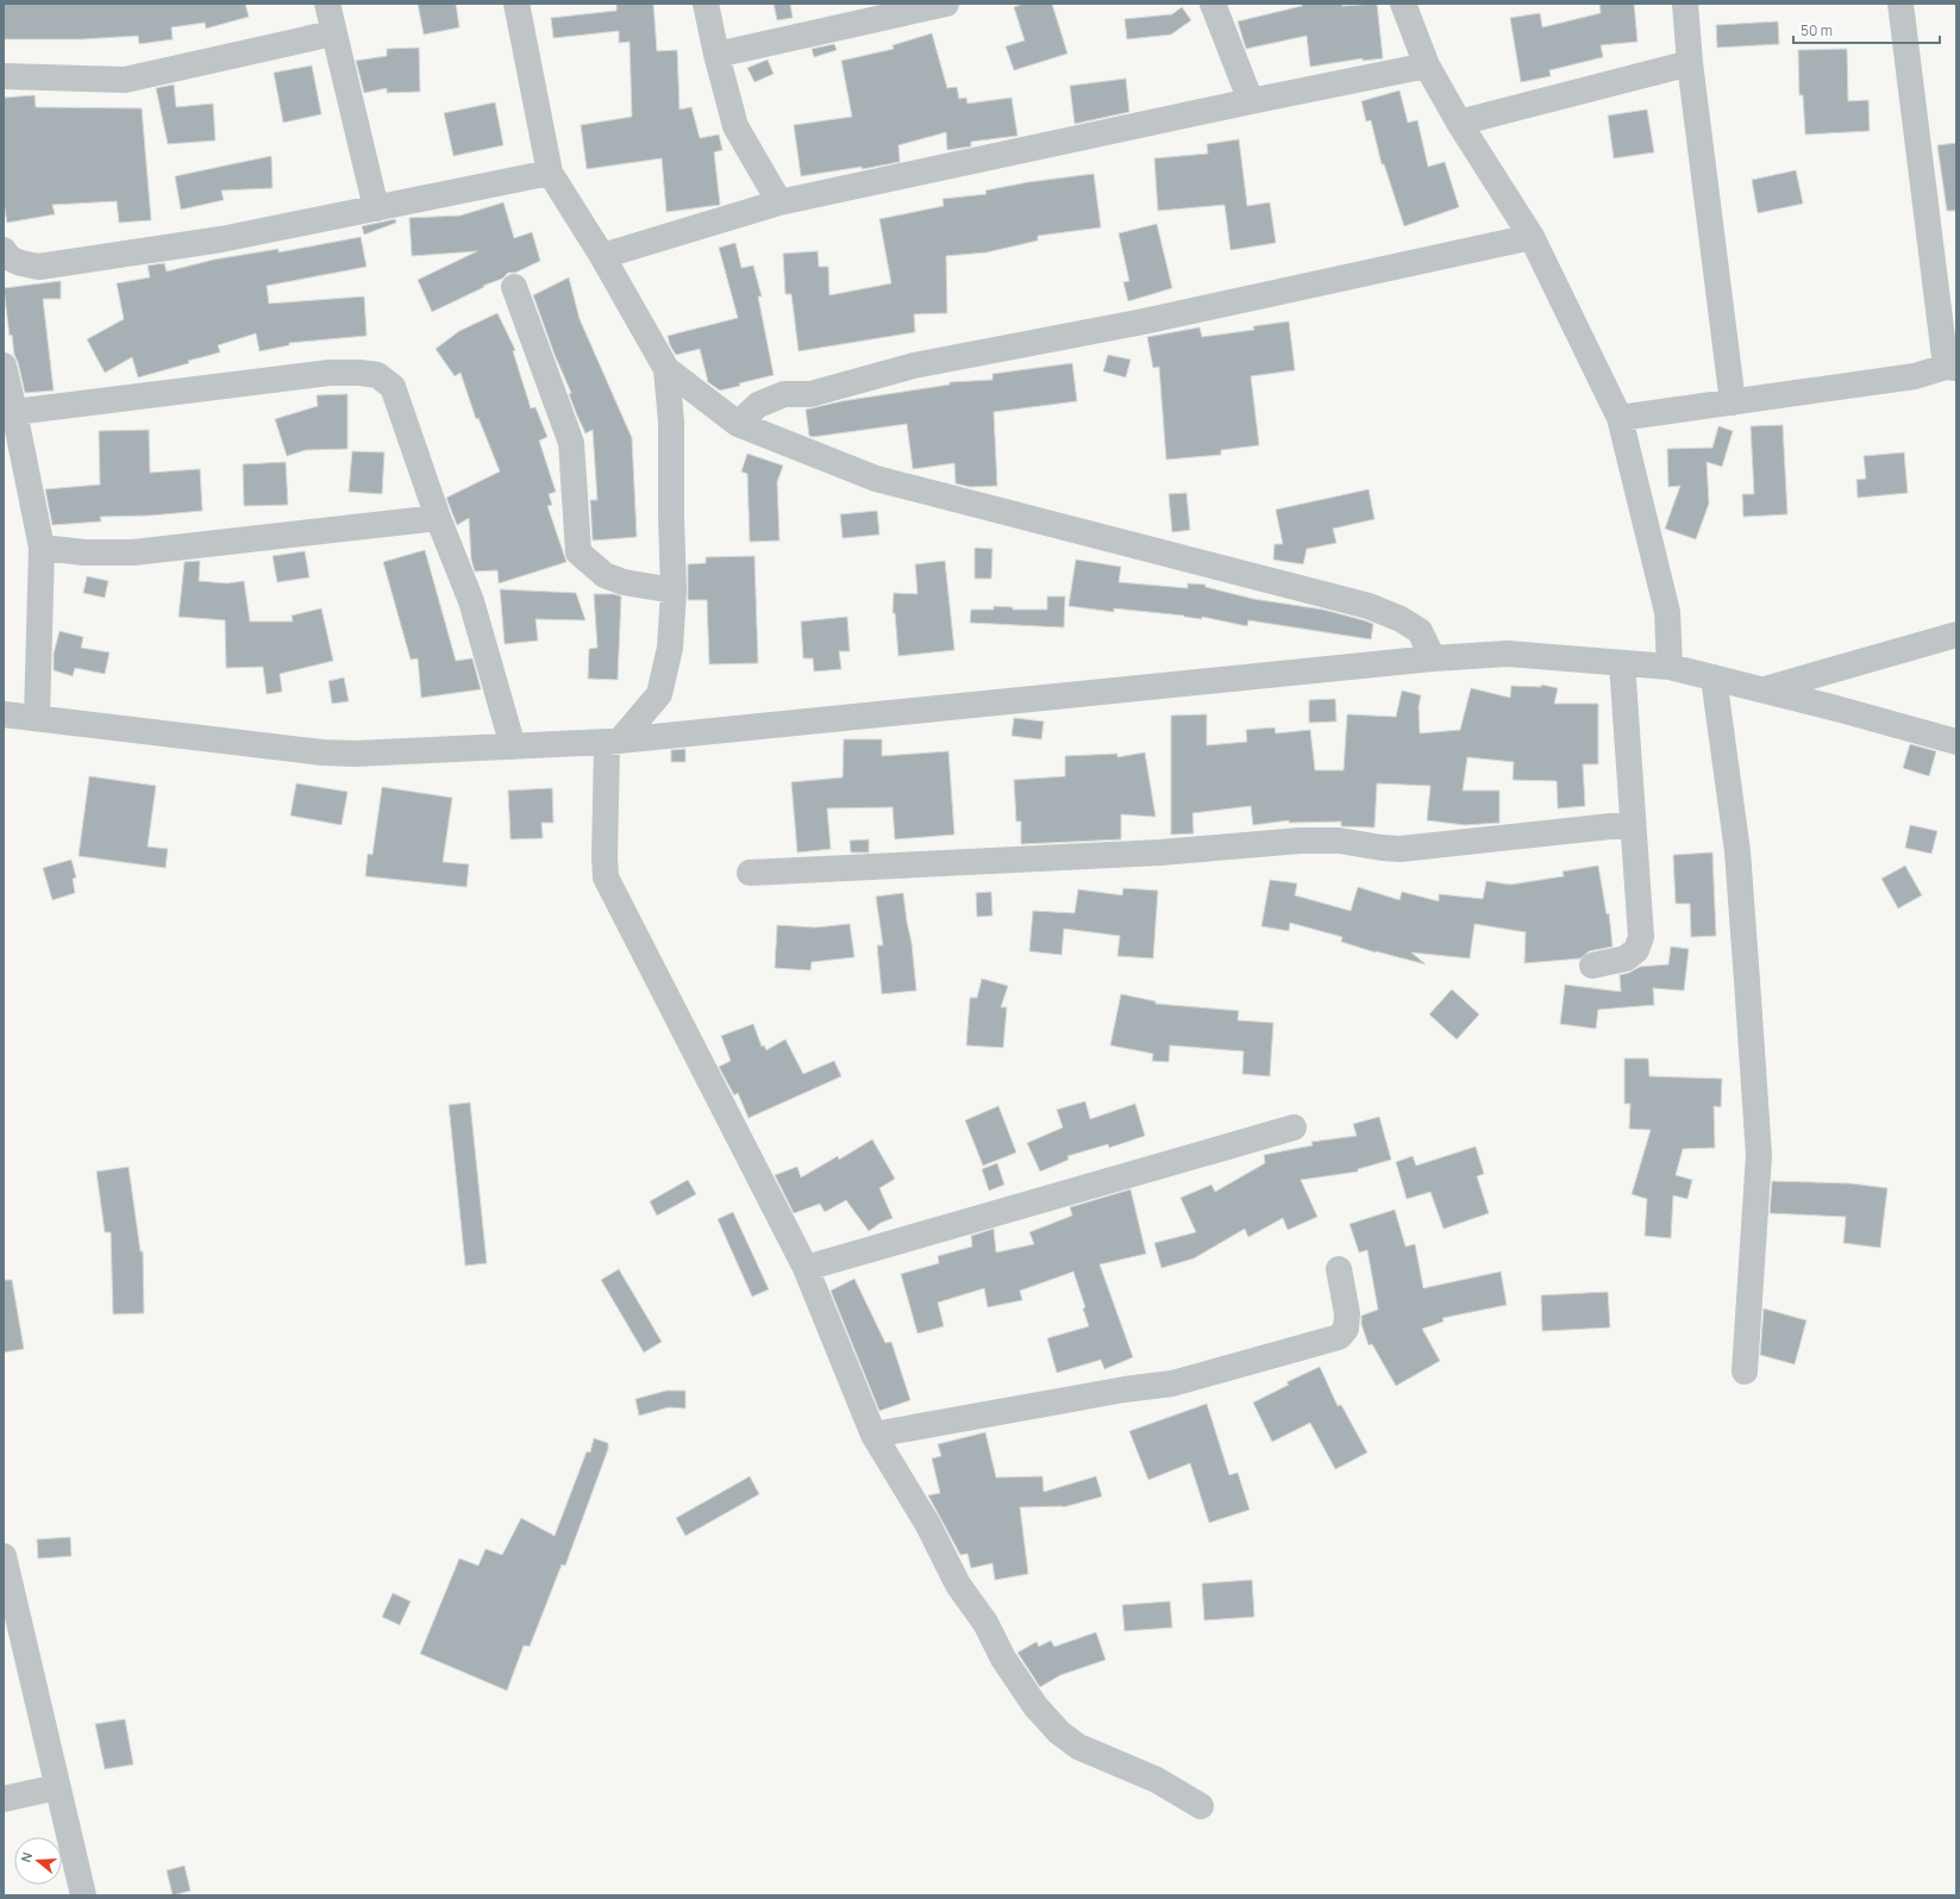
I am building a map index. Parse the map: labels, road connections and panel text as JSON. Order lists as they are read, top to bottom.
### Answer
{
  "scale_bar": "50 m",
  "north": "left"
}
